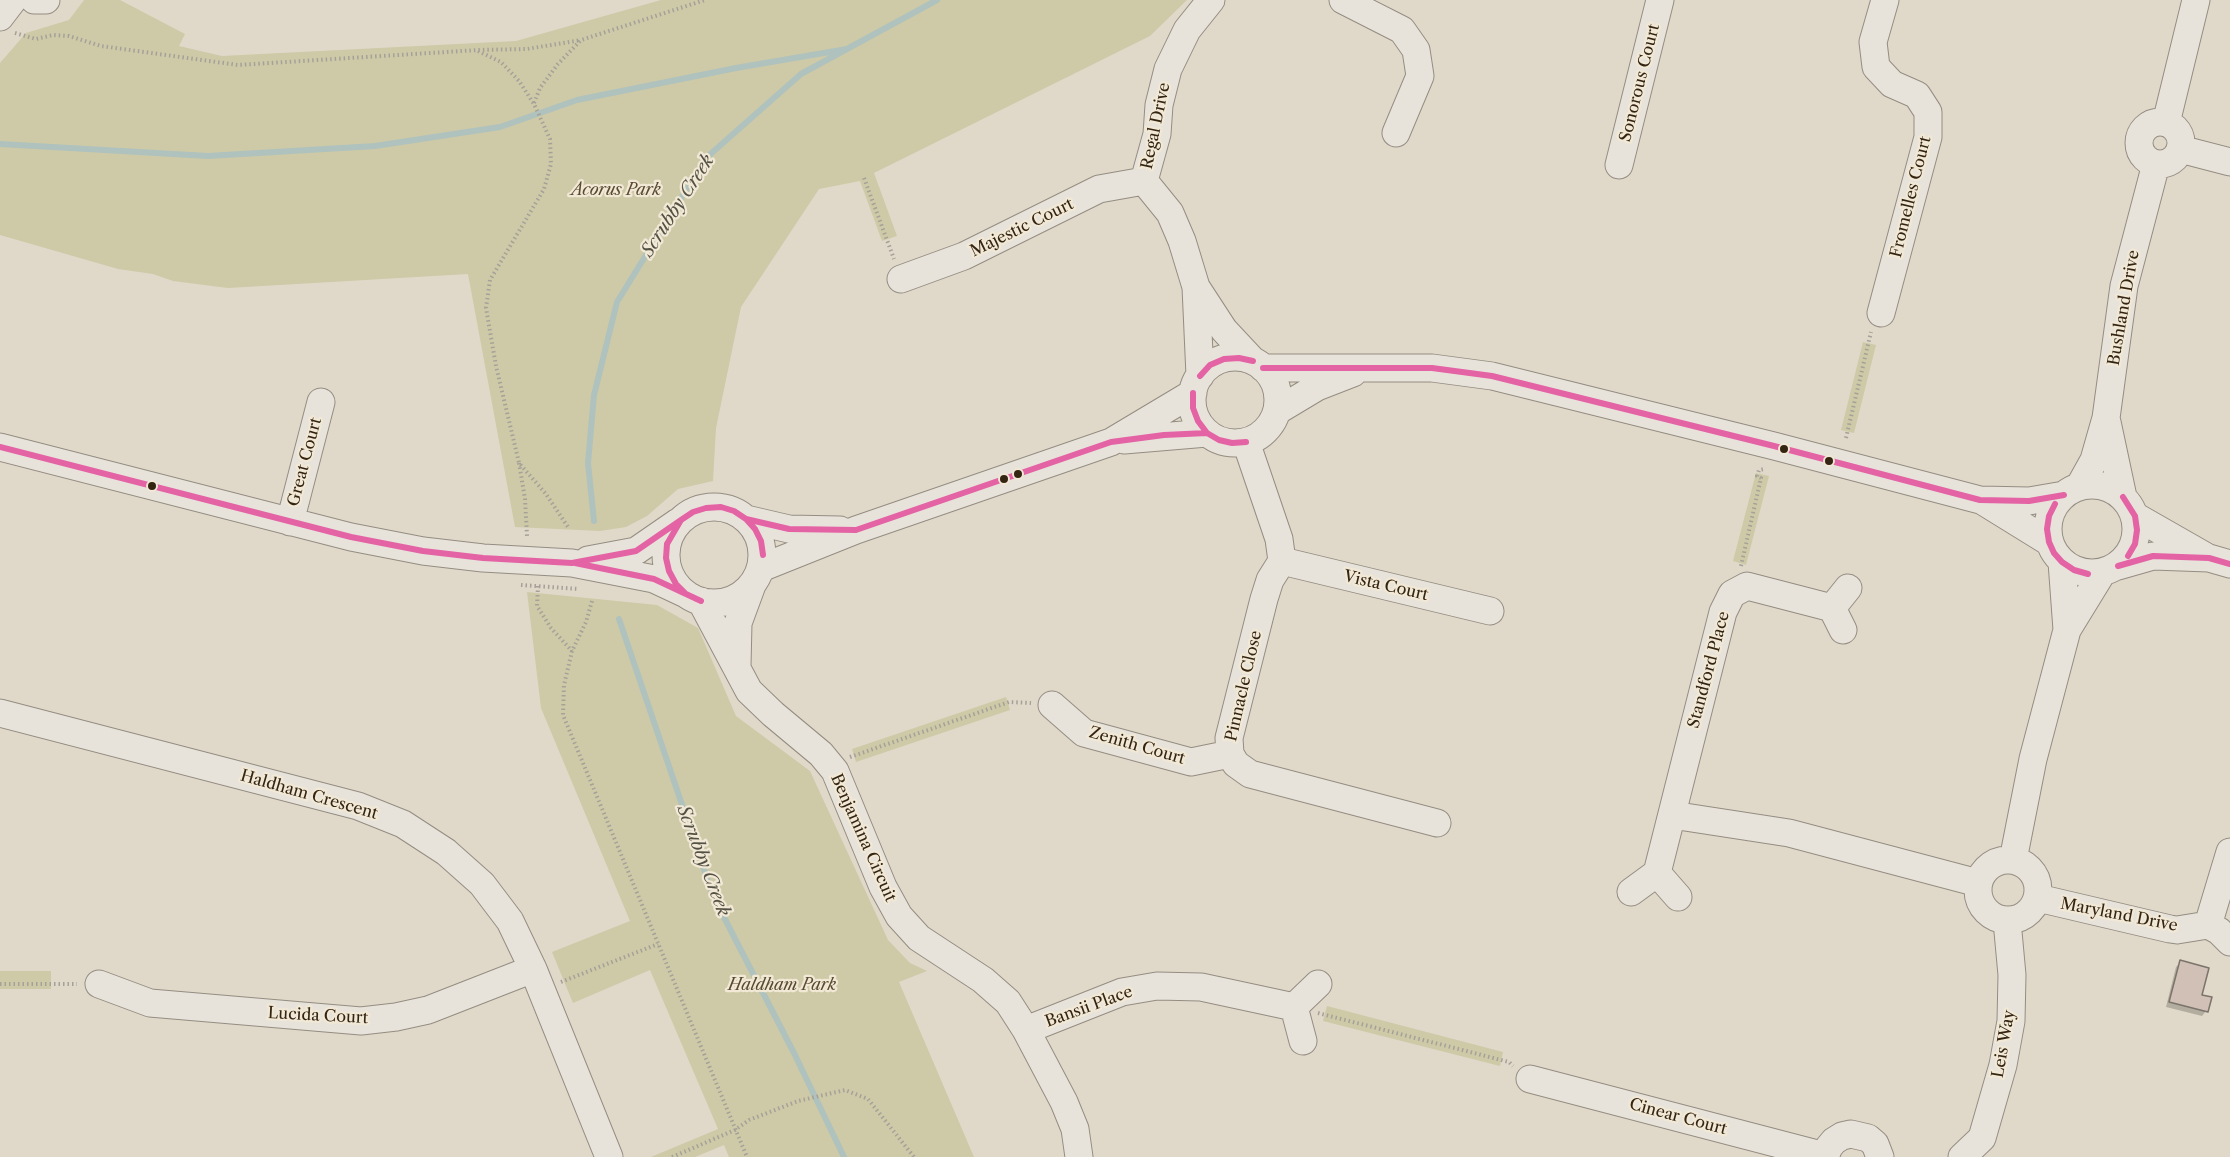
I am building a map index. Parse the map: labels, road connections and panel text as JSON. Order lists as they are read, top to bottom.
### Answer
{
  "streets": {
    "street": [
      "Sonorous Court",
      "Regal Drive",
      "Fromelles Court",
      "Majestic Court",
      "Bushland Drive",
      "Great Court",
      "Vista Court",
      "Standford Place",
      "Pinnacle Close",
      "Zenith Court",
      "Haldham Crescent",
      "Benjamina Circuit",
      "Maryland Drive",
      "Bansii Place",
      "Lucida Court",
      "Leis Way",
      "Cinear Court"
    ]
  },
  "crossings": [
    ["Regal Drive", "Majestic Court"],
    ["Vista Court", "Pinnacle Close"],
    ["Pinnacle Close", "Zenith Court"],
    ["Haldham Crescent", "Lucida Court"],
    ["Benjamina Circuit", "Bansii Place"],
    ["Maryland Drive", "Leis Way"]
  ],
  "water": ["Scrubby Creek"],
  "parks": ["Acorus Park", "Haldham Park"]
}
